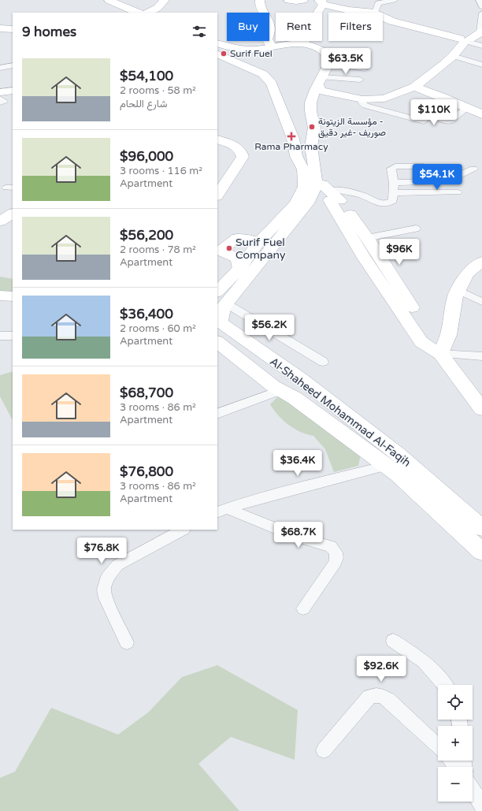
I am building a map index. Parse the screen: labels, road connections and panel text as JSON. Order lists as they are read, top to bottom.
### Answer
{
  "streets": {
    "main road": ["Al-Shaheed Mohammad Al-Faqih"]
  },
  "places": {
    "other": ["Surif Fuel", "مؤسسة الزيتونة - صوريف -غير دقيق", "Surif Fuel Company"],
    "health": ["Rama Pharmacy"]
  },
  "page": {
    "chip": ["Buy", "Rent", "Filters"],
    "heading": "9 homes",
    "price": [
      "$63.5K",
      "$110K",
      "$54.1K",
      "$96K",
      "$56.2K",
      "$36.4K",
      "$68.7K",
      "$76.8K",
      "$92.6K"
    ],
    "list": [
      {
        "name": "$54,100",
        "note": "2 rooms · 58 m² · شارع اللحام"
      },
      {
        "name": "$96,000",
        "note": "3 rooms · 116 m² · Apartment"
      },
      {
        "name": "$56,200",
        "note": "2 rooms · 78 m² · Apartment"
      },
      {
        "name": "$36,400",
        "note": "2 rooms · 60 m² · Apartment"
      },
      {
        "name": "$68,700",
        "note": "3 rooms · 86 m² · Apartment"
      },
      {
        "name": "$76,800",
        "note": "3 rooms · 86 m² · Apartment"
      }
    ],
    "map_buttons": ["+", "−"]
  }
}
